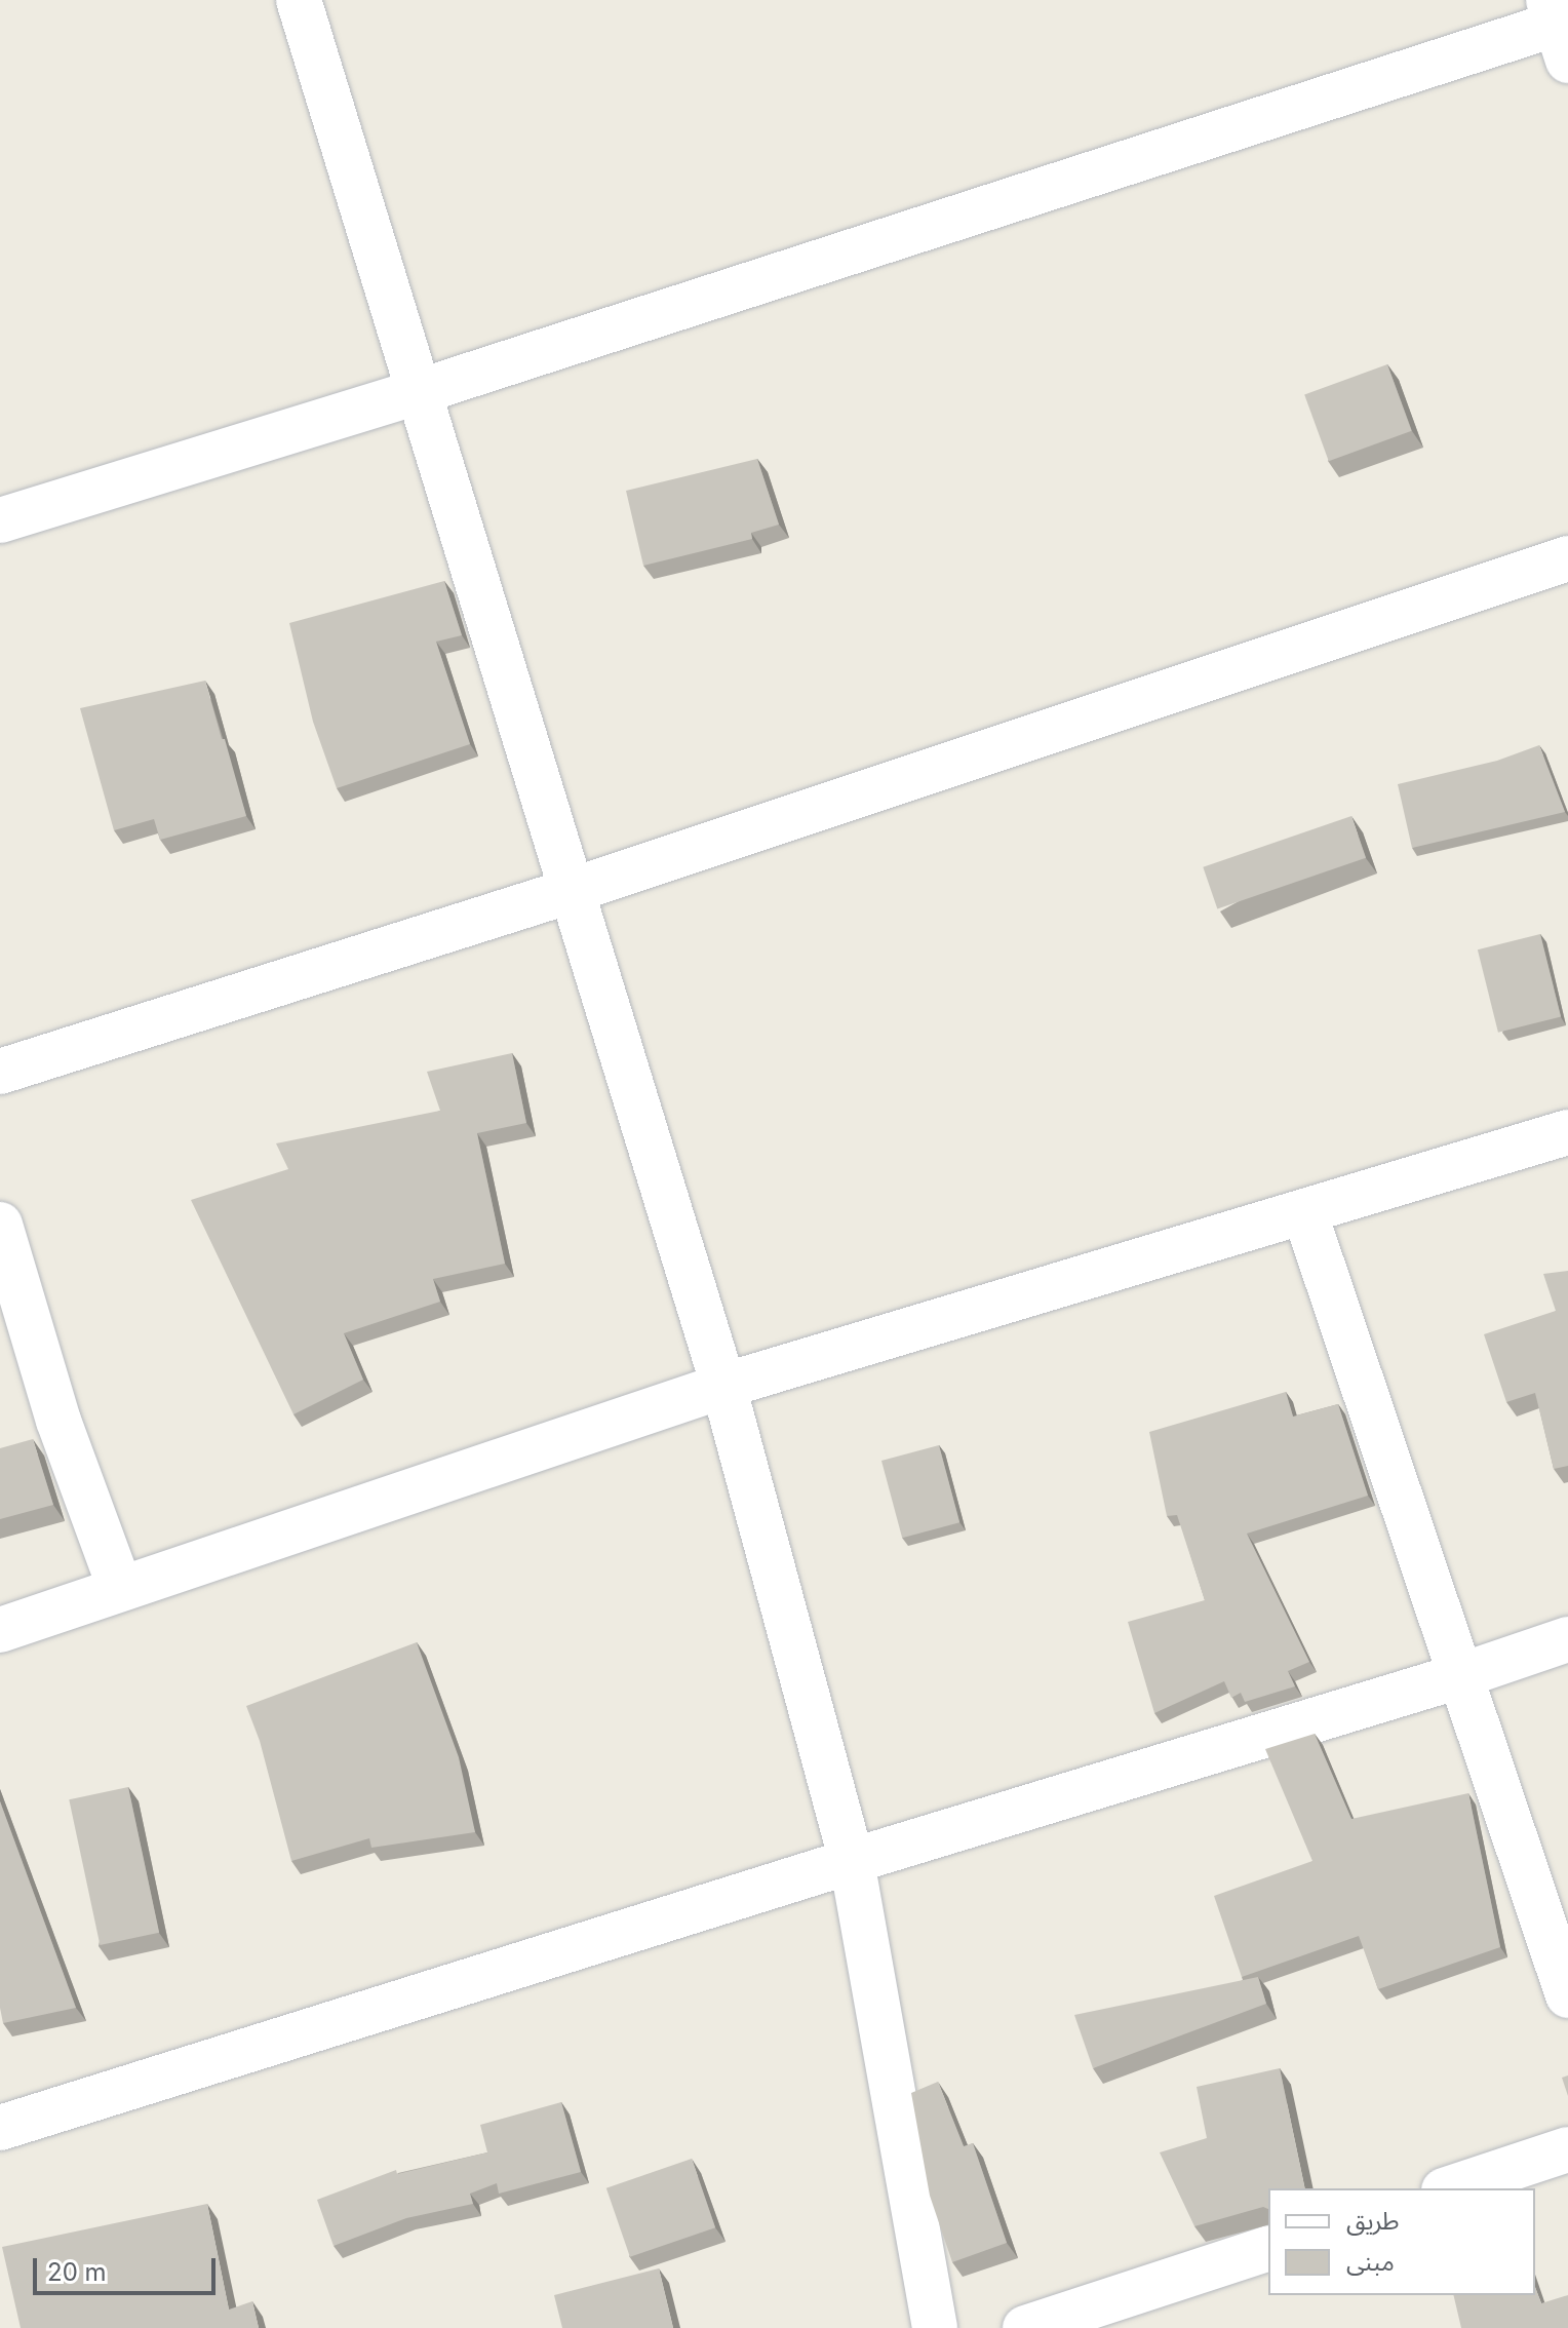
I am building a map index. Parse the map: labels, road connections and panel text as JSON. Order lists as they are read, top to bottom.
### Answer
{
  "legend": ["طريق", "مبنى"],
  "scale_bar": "20 m"
}
